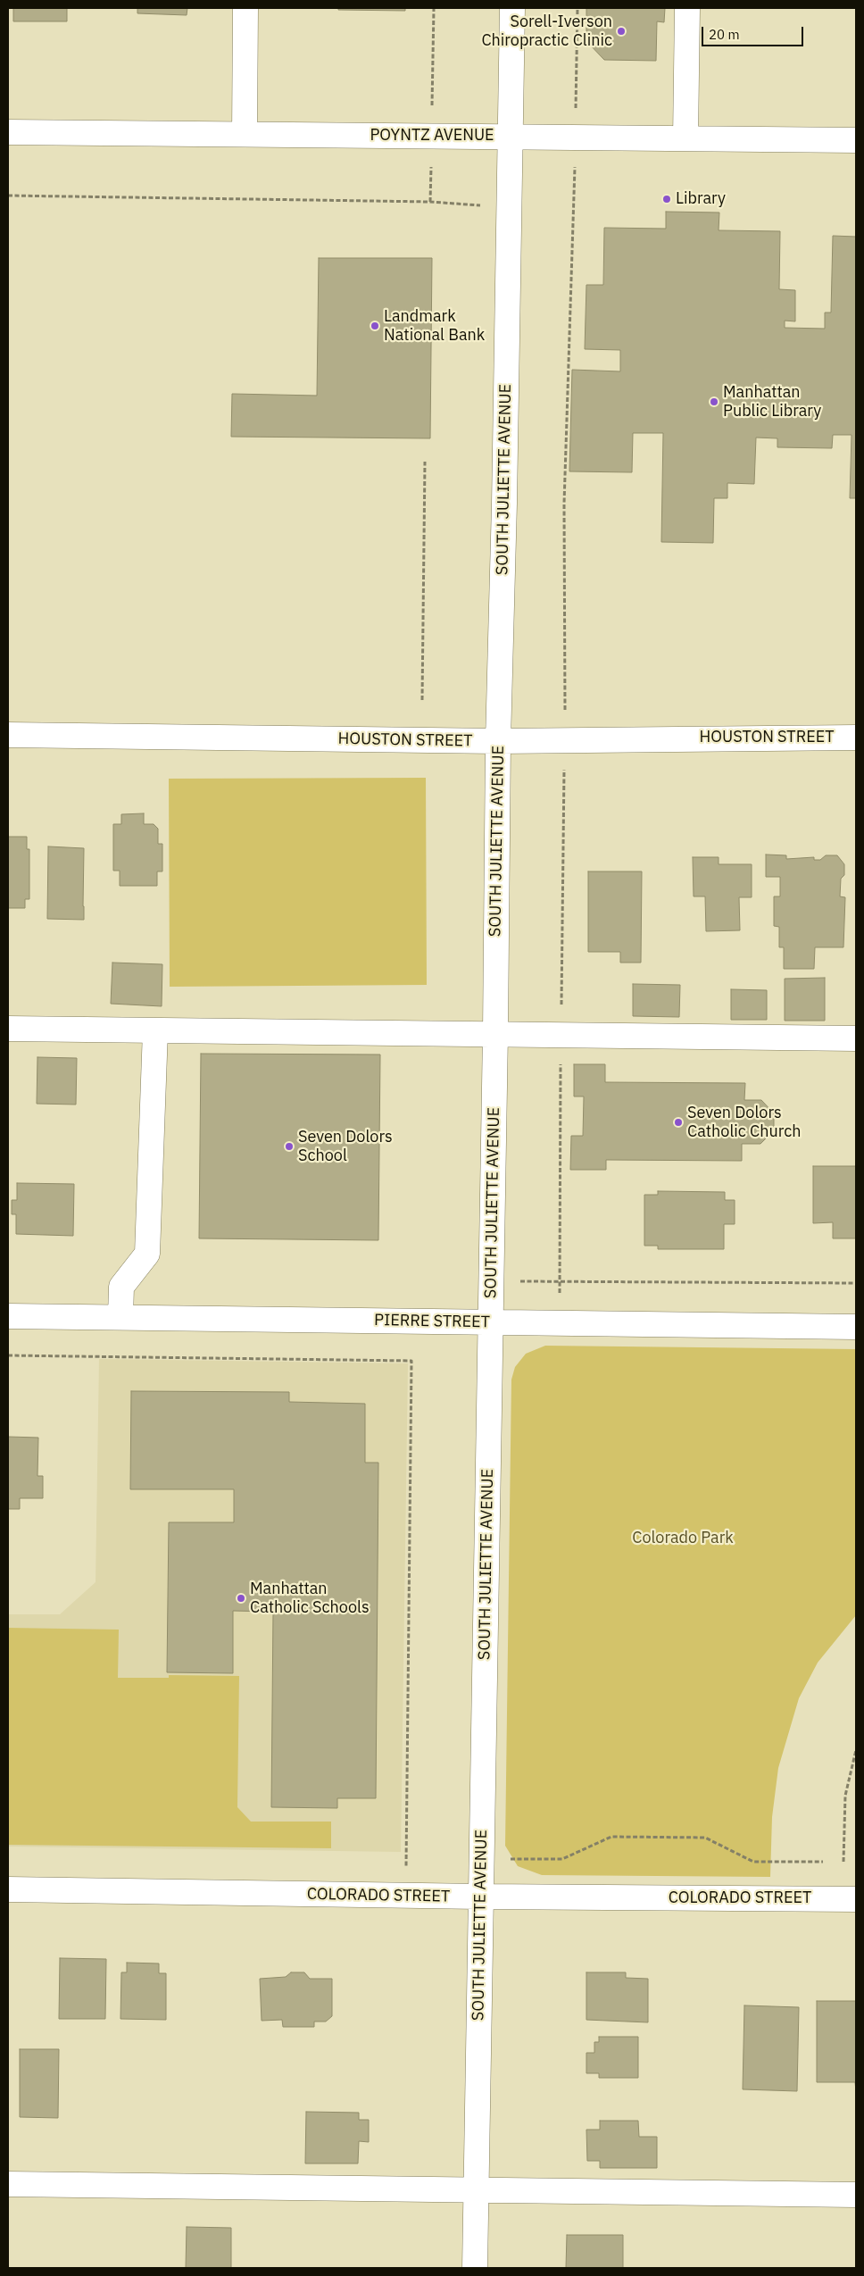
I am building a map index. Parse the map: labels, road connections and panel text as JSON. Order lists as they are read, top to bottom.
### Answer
{
  "streets": {
    "street": [
      "POYNTZ AVENUE",
      "SOUTH JULIETTE AVENUE",
      "HOUSTON STREET",
      "PIERRE STREET",
      "COLORADO STREET"
    ]
  },
  "crossings": [
    ["POYNTZ AVENUE", "SOUTH JULIETTE AVENUE"],
    ["SOUTH JULIETTE AVENUE", "HOUSTON STREET"],
    ["SOUTH JULIETTE AVENUE", "PIERRE STREET"],
    ["SOUTH JULIETTE AVENUE", "COLORADO STREET"]
  ],
  "parks": ["Colorado Park"],
  "places": [
    "Sorell-Iverson Chiropractic Clinic",
    "Library",
    "Landmark National Bank",
    "Manhattan Public Library",
    "Seven Dolors Catholic Church",
    "Seven Dolors School",
    "Manhattan Catholic Schools"
  ],
  "scale_bar": "20 m"
}
